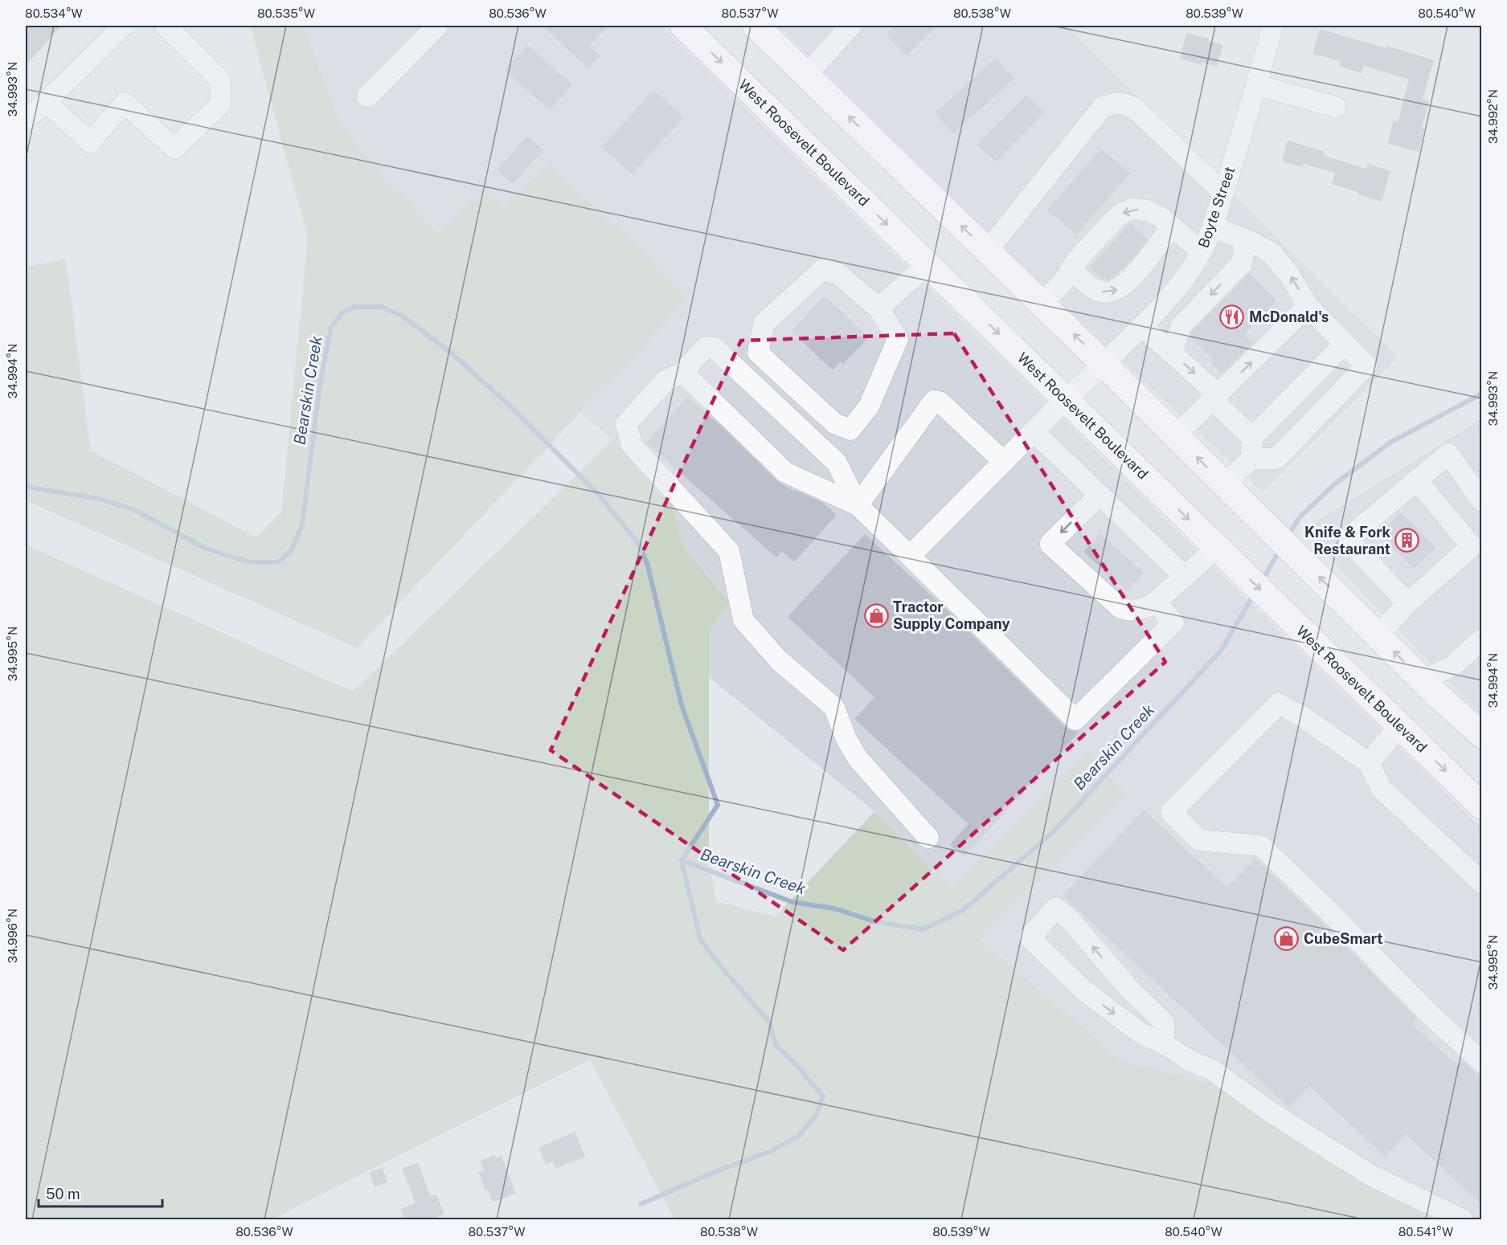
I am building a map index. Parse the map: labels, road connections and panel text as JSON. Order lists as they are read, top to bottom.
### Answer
{
  "streets": {
    "highway": ["West Roosevelt Boulevard"],
    "street": ["Boyte Street"]
  },
  "crossings": [
    ["West Roosevelt Boulevard", "Boyte Street"]
  ],
  "water": ["Bearskin Creek"],
  "places": {
    "restaurant": ["McDonald's"],
    "building": ["Knife & Fork Restaurant"],
    "shop": ["Tractor Supply Company", "CubeSmart"]
  },
  "scale_bar": "50 m",
  "coordinates": [
    "80.534°W",
    "80.535°W",
    "80.536°W",
    "80.537°W",
    "80.538°W",
    "80.539°W",
    "80.540°W",
    "34.993°N",
    "34.992°N",
    "34.994°N",
    "34.995°N",
    "34.996°N",
    "80.541°W"
  ]
}
